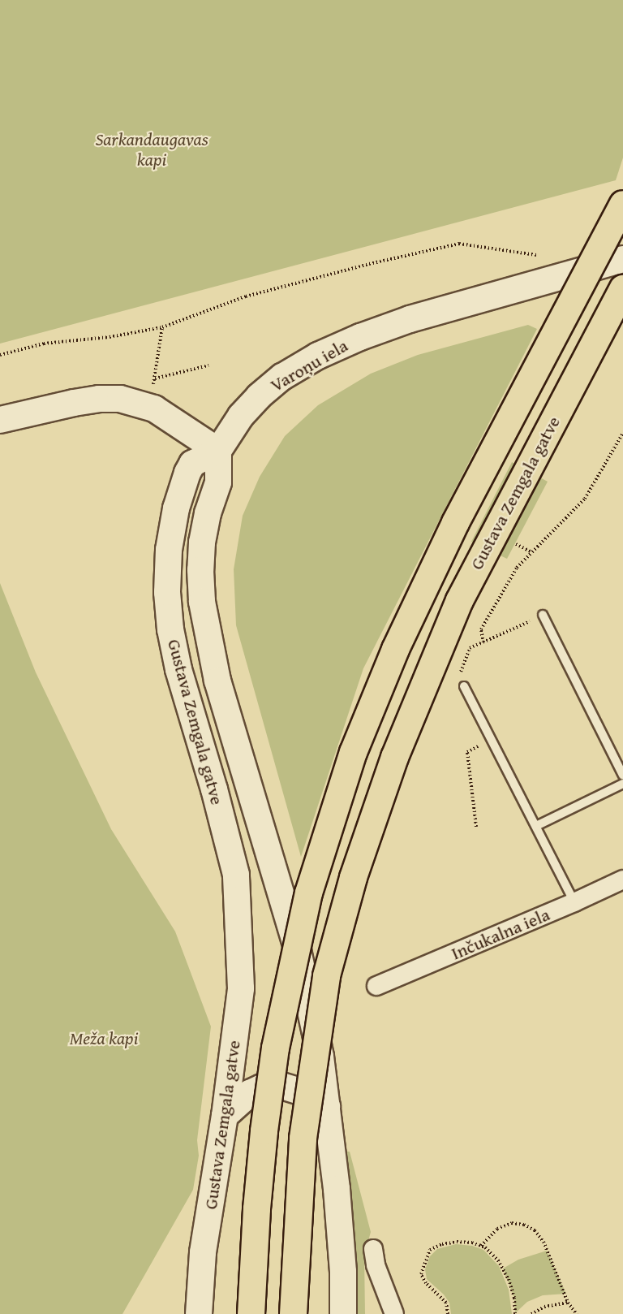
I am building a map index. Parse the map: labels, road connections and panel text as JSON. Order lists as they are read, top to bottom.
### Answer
{
  "streets": {
    "main road": ["Gustava Zemgala gatve"],
    "street": ["Varoņu iela", "Inčukalna iela"]
  },
  "crossings": [
    ["Varoņu iela", "Gustava Zemgala gatve"]
  ],
  "parks": ["Sarkandaugavas kapi", "Meža kapi"]
}
